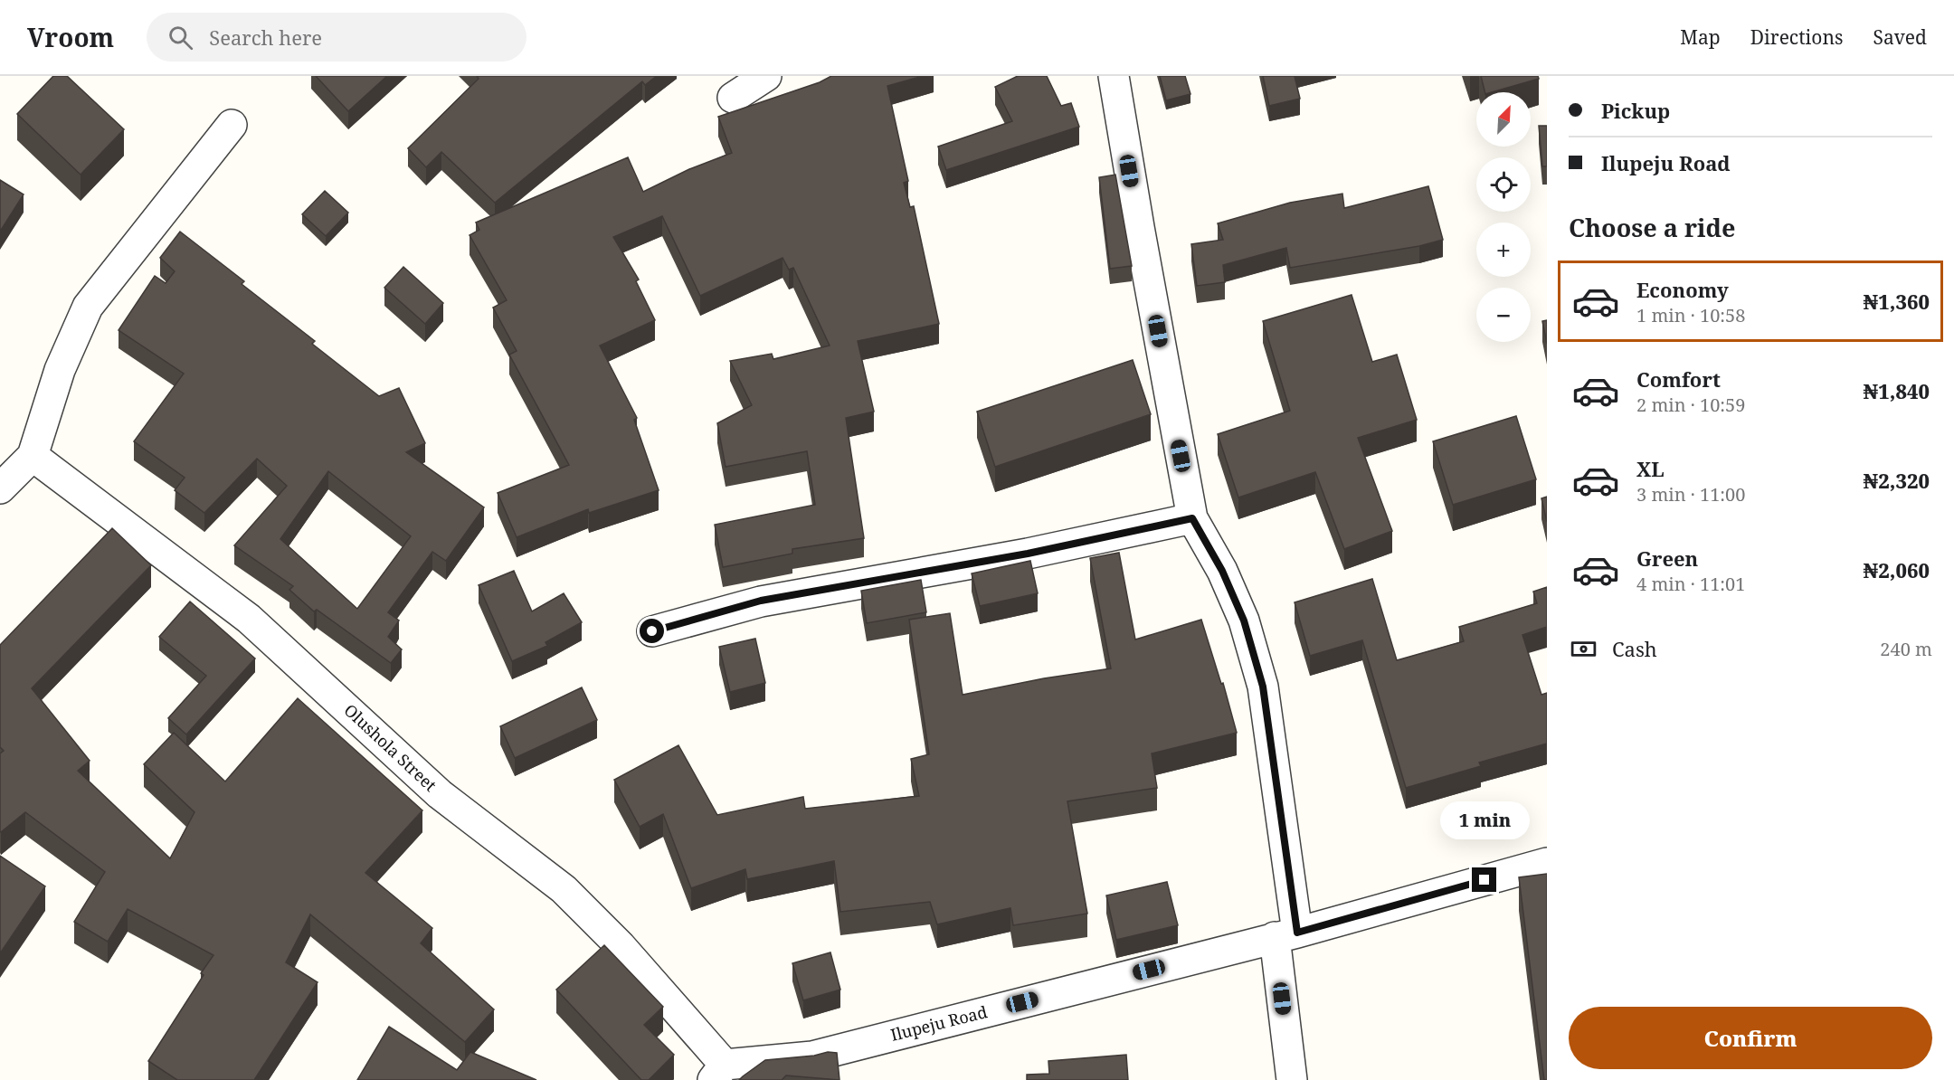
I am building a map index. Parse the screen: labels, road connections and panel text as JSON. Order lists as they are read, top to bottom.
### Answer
{
  "streets": {
    "street": ["Olushola Street", "Ilupeju Road"]
  },
  "crossings": [
    ["Olushola Street", "Ilupeju Road"]
  ],
  "north": "top right",
  "page": {
    "header": "Vroom",
    "search": "Search here",
    "nav": ["Map", "Directions", "Saved"],
    "banner": ["Pickup", "Ilupeju Road"],
    "map_buttons": ["+", "−"],
    "heading": "Choose a ride",
    "list": [
      {
        "name": "Economy",
        "note": "1 min · 10:58",
        "value": "₦1,360"
      },
      {
        "name": "Comfort",
        "note": "2 min · 10:59",
        "value": "₦1,840"
      },
      {
        "name": "XL",
        "note": "3 min · 11:00",
        "value": "₦2,320"
      },
      {
        "name": "Green",
        "note": "4 min · 11:01",
        "value": "₦2,060"
      }
    ],
    "pay": ["Cash", "240 m"],
    "bubble": "1 min",
    "buttons": "Confirm"
  }
}
